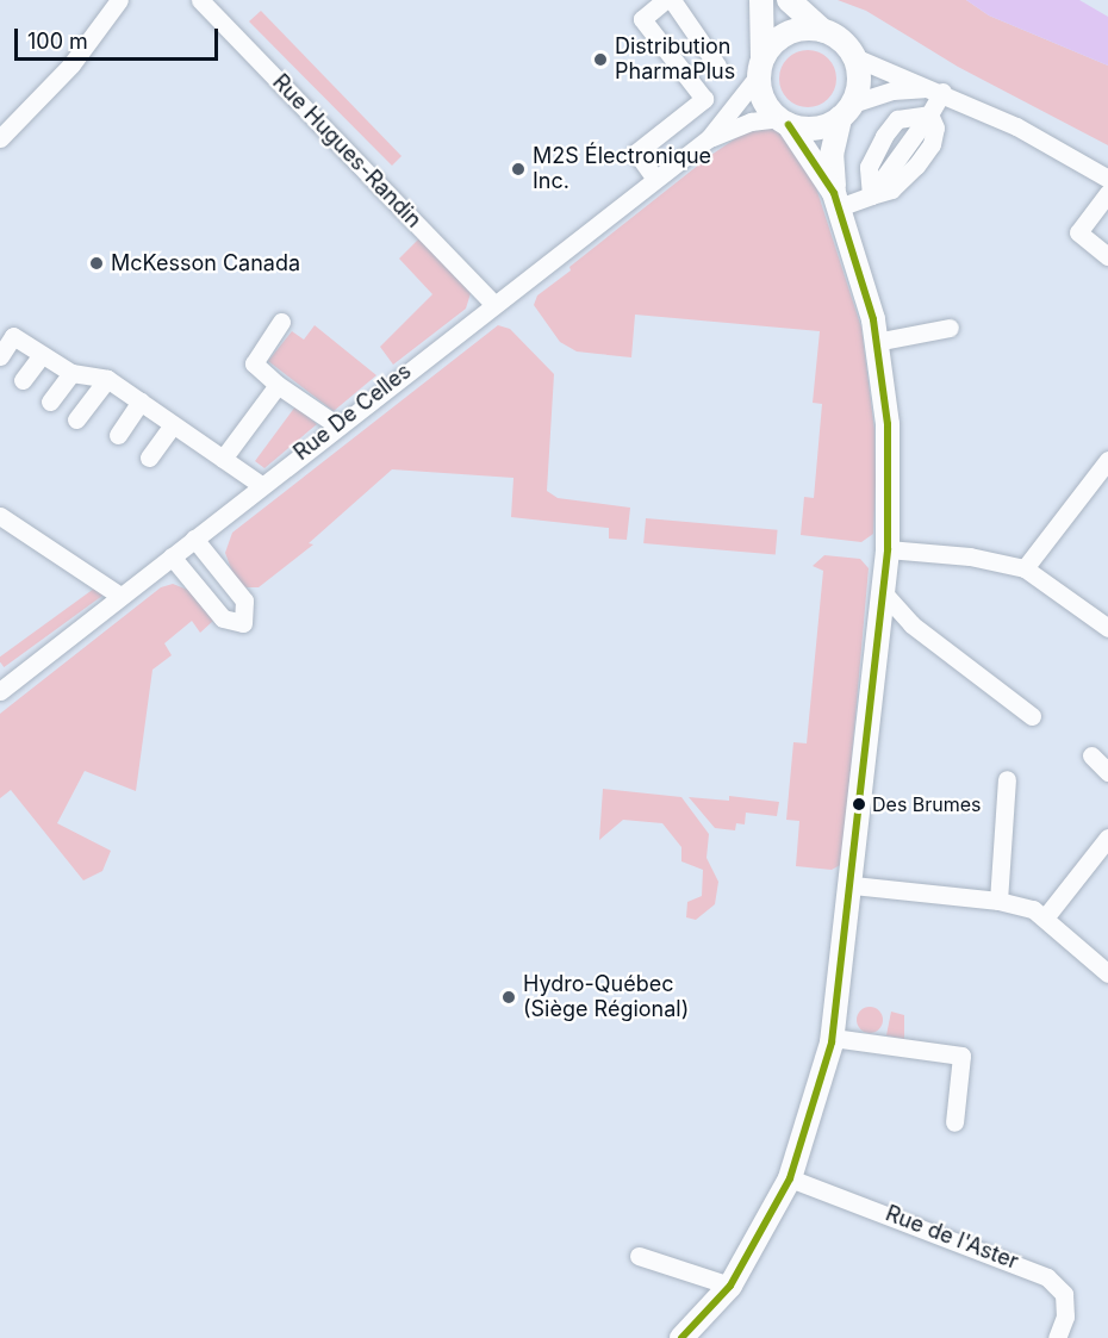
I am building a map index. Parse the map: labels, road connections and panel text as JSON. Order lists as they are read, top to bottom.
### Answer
{
  "streets": {
    "street": ["Rue Hugues-Randin", "Rue De Celles", "Rue de l'Aster"]
  },
  "crossings": [
    ["Rue Hugues-Randin", "Rue De Celles"]
  ],
  "places": [
    "Distribution PharmaPlus",
    "M2S Électronique Inc.",
    "McKesson Canada",
    "Des Brumes",
    "Hydro-Québec (Siège Régional)"
  ],
  "scale_bar": "100 m"
}
